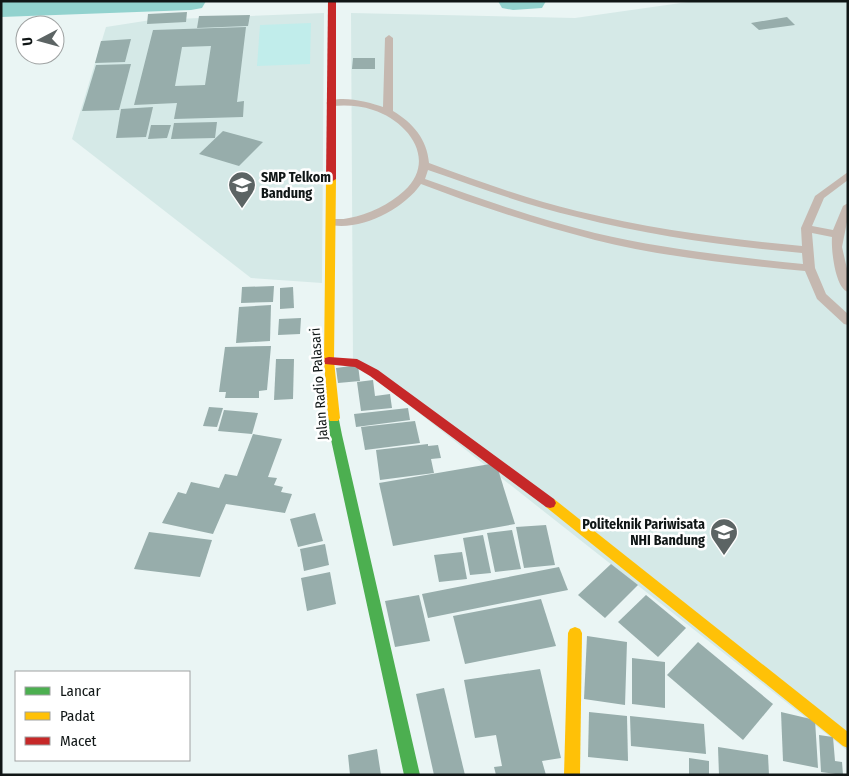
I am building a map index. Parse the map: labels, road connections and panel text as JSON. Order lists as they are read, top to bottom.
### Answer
{
  "streets": {
    "street": ["Jalan Radio Palasari"]
  },
  "places": {
    "school or university": ["SMP Telkom Bandung", "Politeknik Pariwisata NHI Bandung"]
  },
  "legend": ["Lancar", "Padat", "Macet"],
  "north": "left"
}
